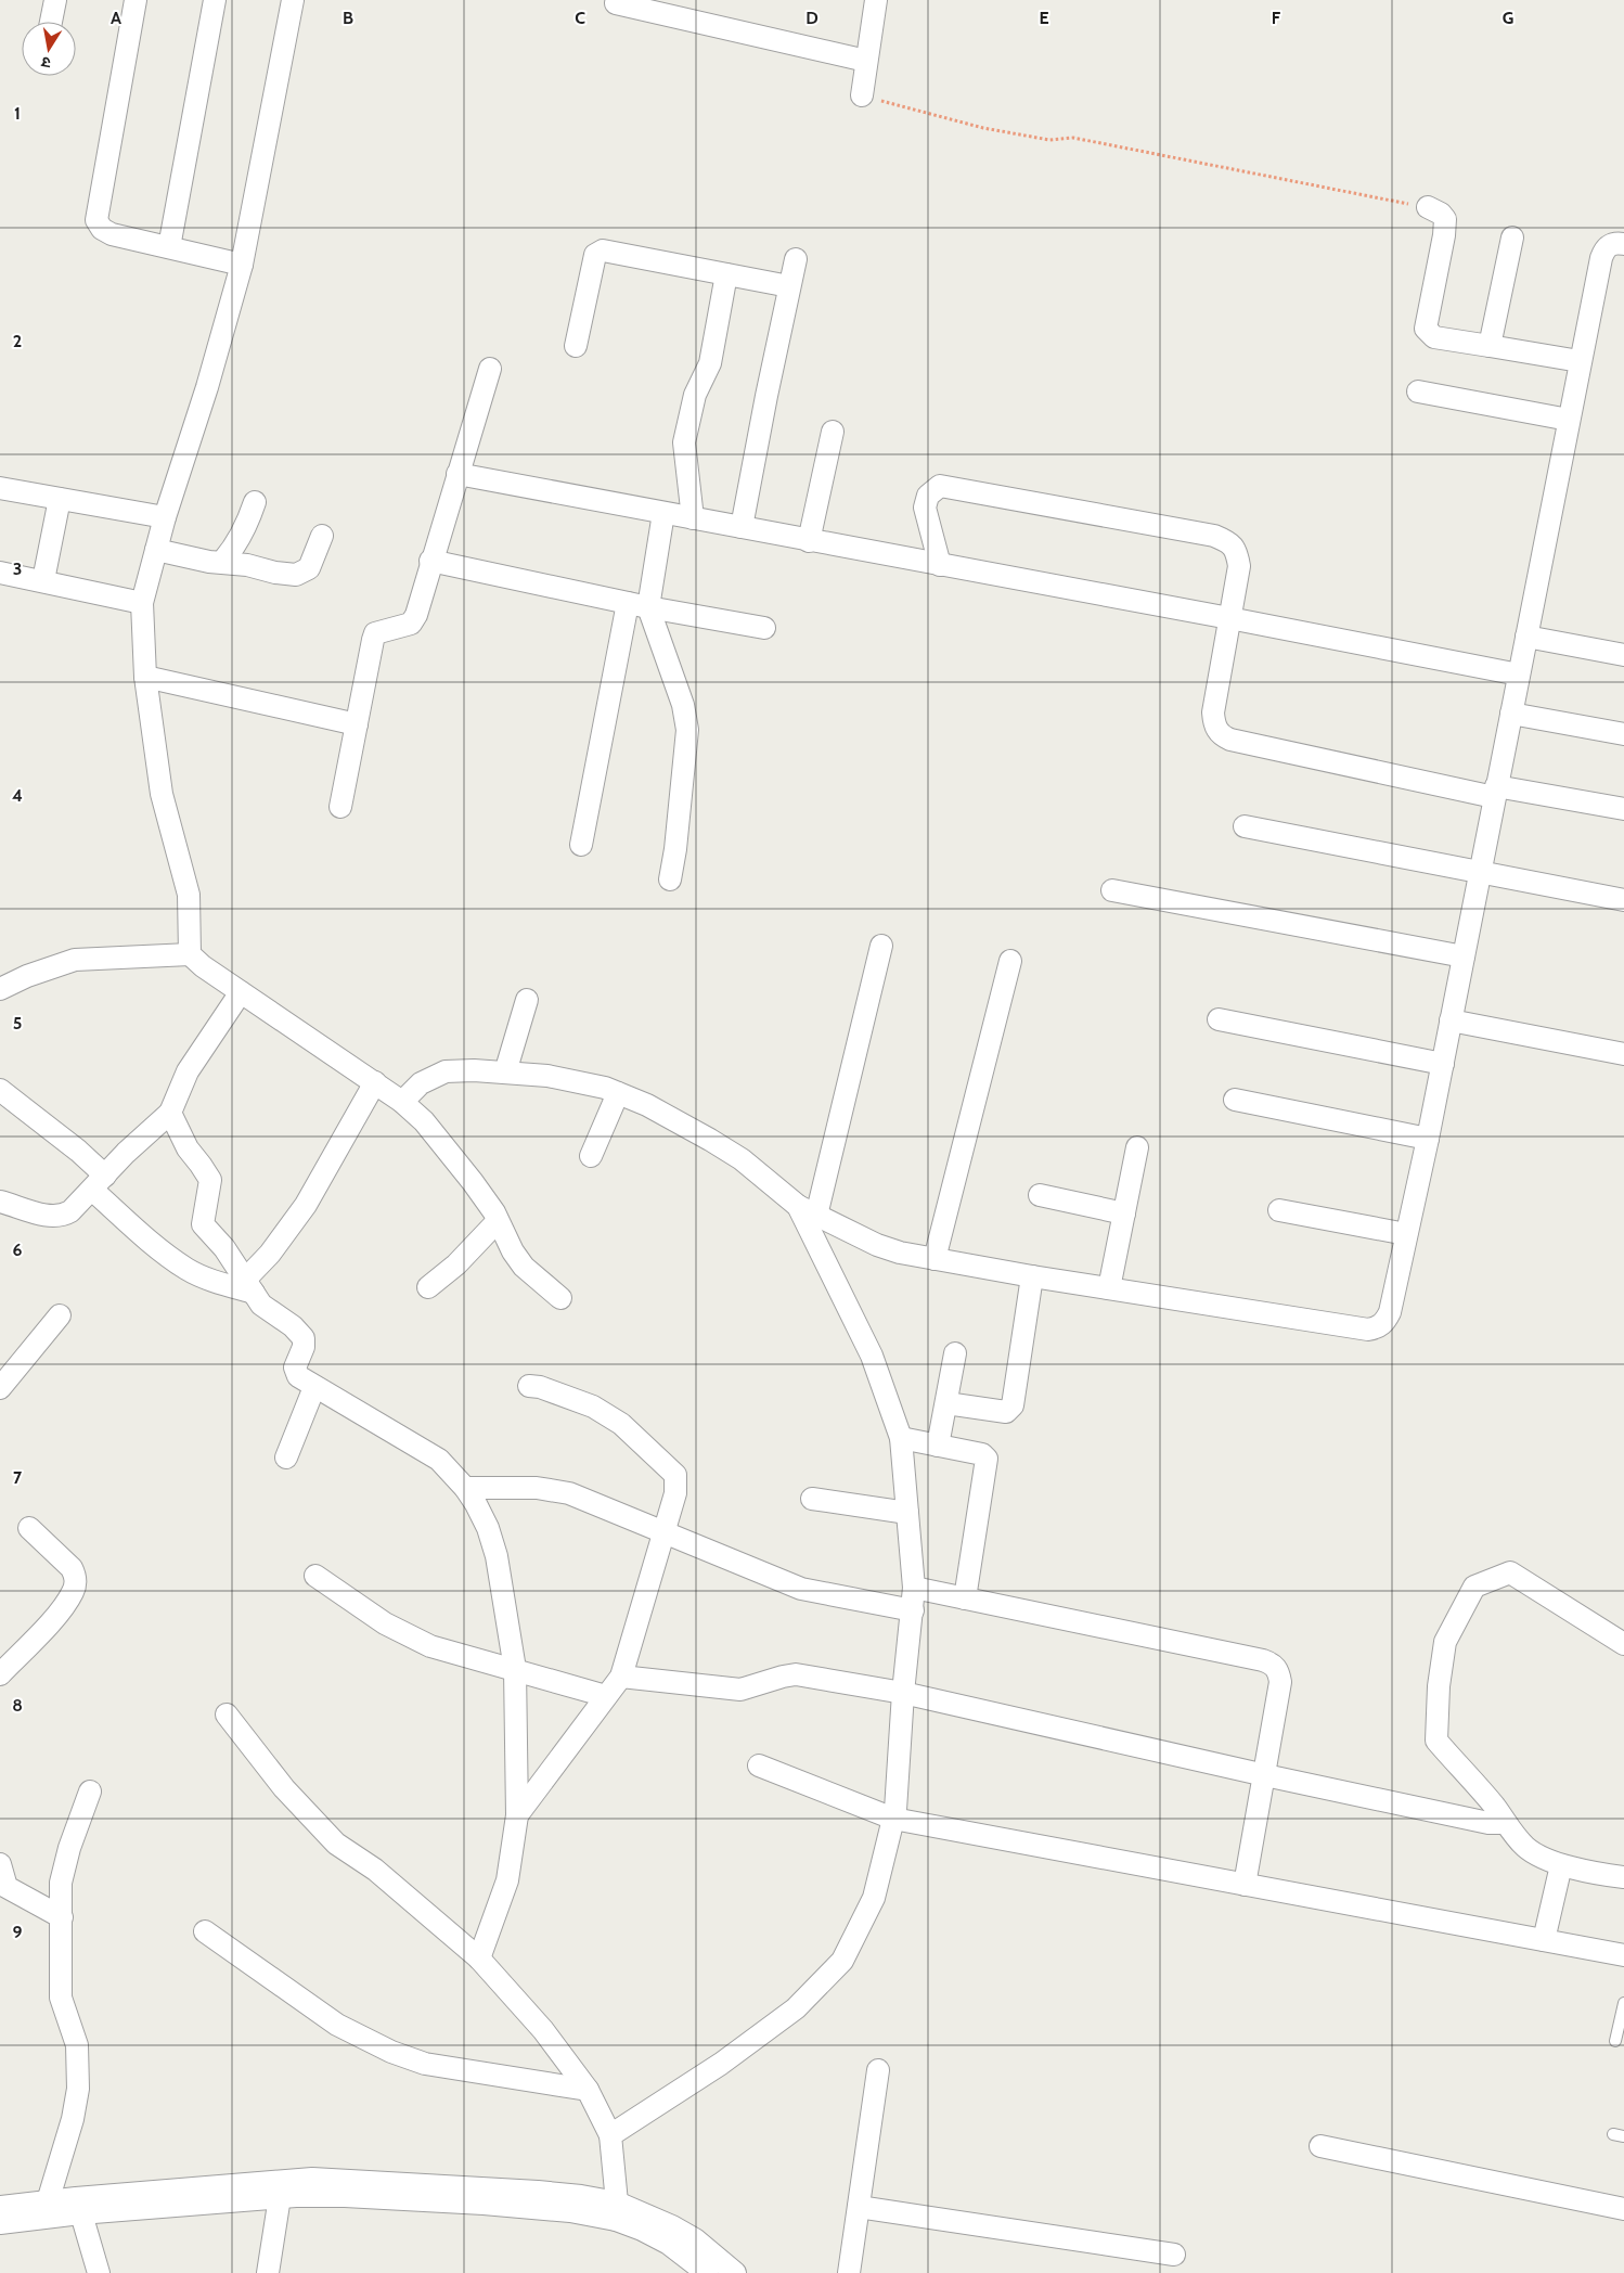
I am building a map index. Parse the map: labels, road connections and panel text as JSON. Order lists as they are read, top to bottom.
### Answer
{
  "north": "bottom",
  "grid": {
    "columns": [
      "A",
      "B",
      "C",
      "D",
      "E",
      "F",
      "G"
    ],
    "rows": [
      "1",
      "2",
      "3",
      "4",
      "5",
      "6",
      "7",
      "8",
      "9"
    ]
  }
}
